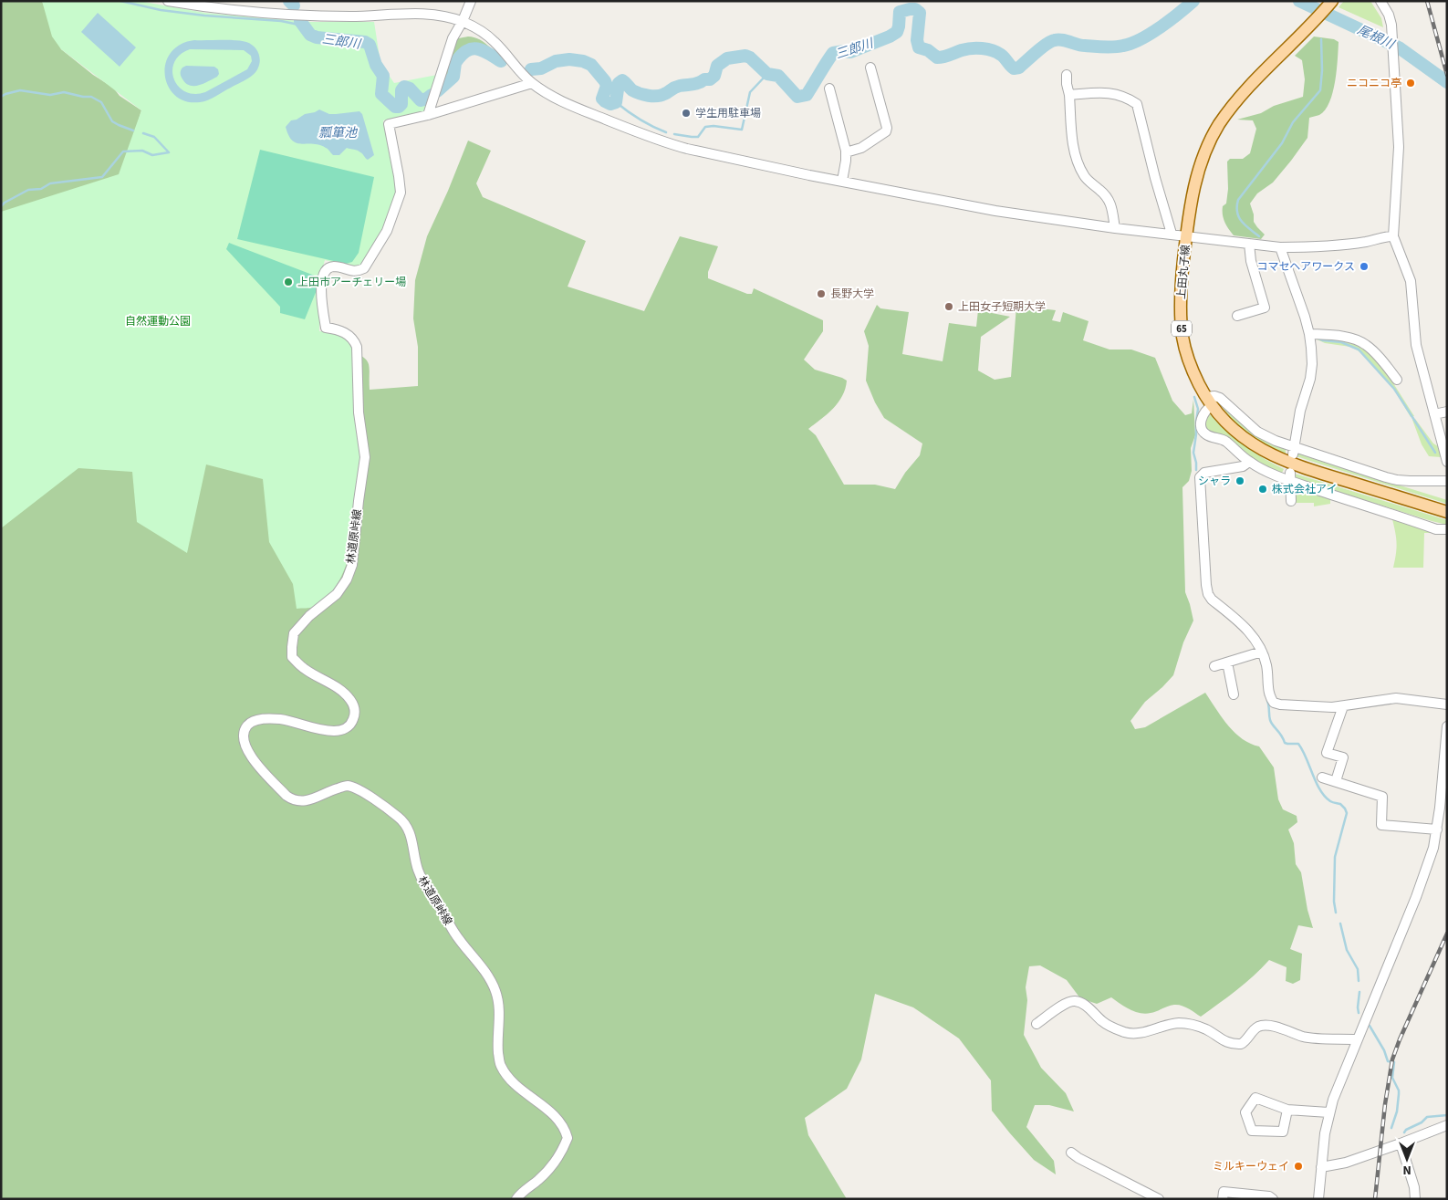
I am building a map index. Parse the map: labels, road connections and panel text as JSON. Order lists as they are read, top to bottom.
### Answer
{
  "streets": {
    "main road": ["上田丸子線", "65"],
    "street": ["林道原峠線"]
  },
  "water": ["尾根川", "三郎川", "瓢箪池"],
  "parks": ["自然運動公園"],
  "places": [
    "ニコニコ亭",
    "学生用駐車場",
    "コマセヘアワークス",
    "上田市アーチェリー場",
    "長野大学",
    "上田女子短期大学",
    "シャラ",
    "株式会社アイ",
    "ミルキーウェイ"
  ],
  "north": "bottom"
}
